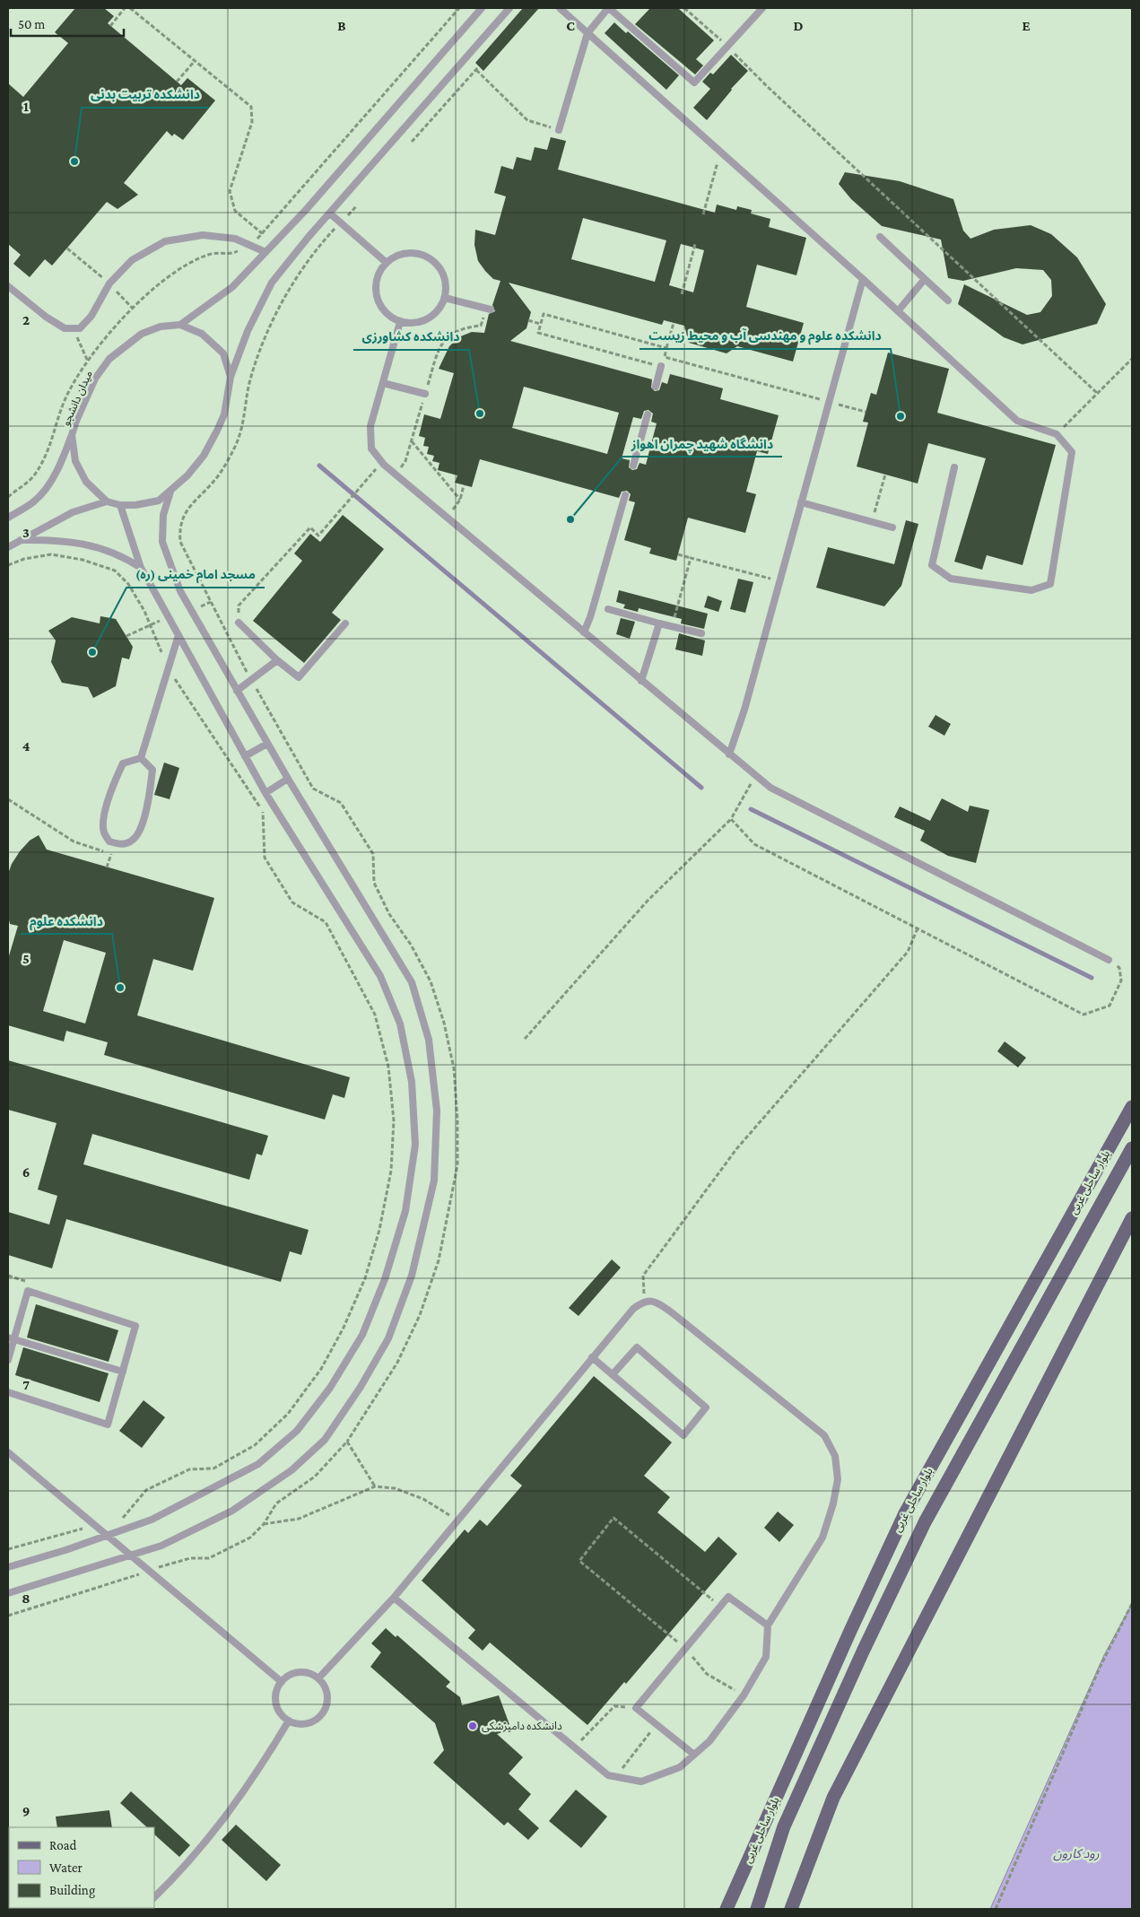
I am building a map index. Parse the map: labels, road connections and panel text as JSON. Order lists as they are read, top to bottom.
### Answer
{
  "streets": {
    "main road": ["بلوار ساحلی غربی"],
    "lane": ["میدان دانشجو"]
  },
  "water": ["رود کارون"],
  "places": [
    "دانشکده تربیت بدنی",
    "دانشکده کشاورزی",
    "دانشکده علوم و مهندسی آب و محیط زیست",
    "دانشگاه شهید چمران اهواز",
    "مسجد امام خمینی (ره)",
    "دانشکده علوم",
    "دانشکده دامپزشکی"
  ],
  "legend": ["Road", "Water", "Building"],
  "scale_bar": "50 m",
  "grid": {
    "columns": [
      "B",
      "C",
      "D",
      "E"
    ],
    "rows": [
      "1",
      "2",
      "3",
      "4",
      "5",
      "6",
      "7",
      "8",
      "9"
    ]
  }
}
